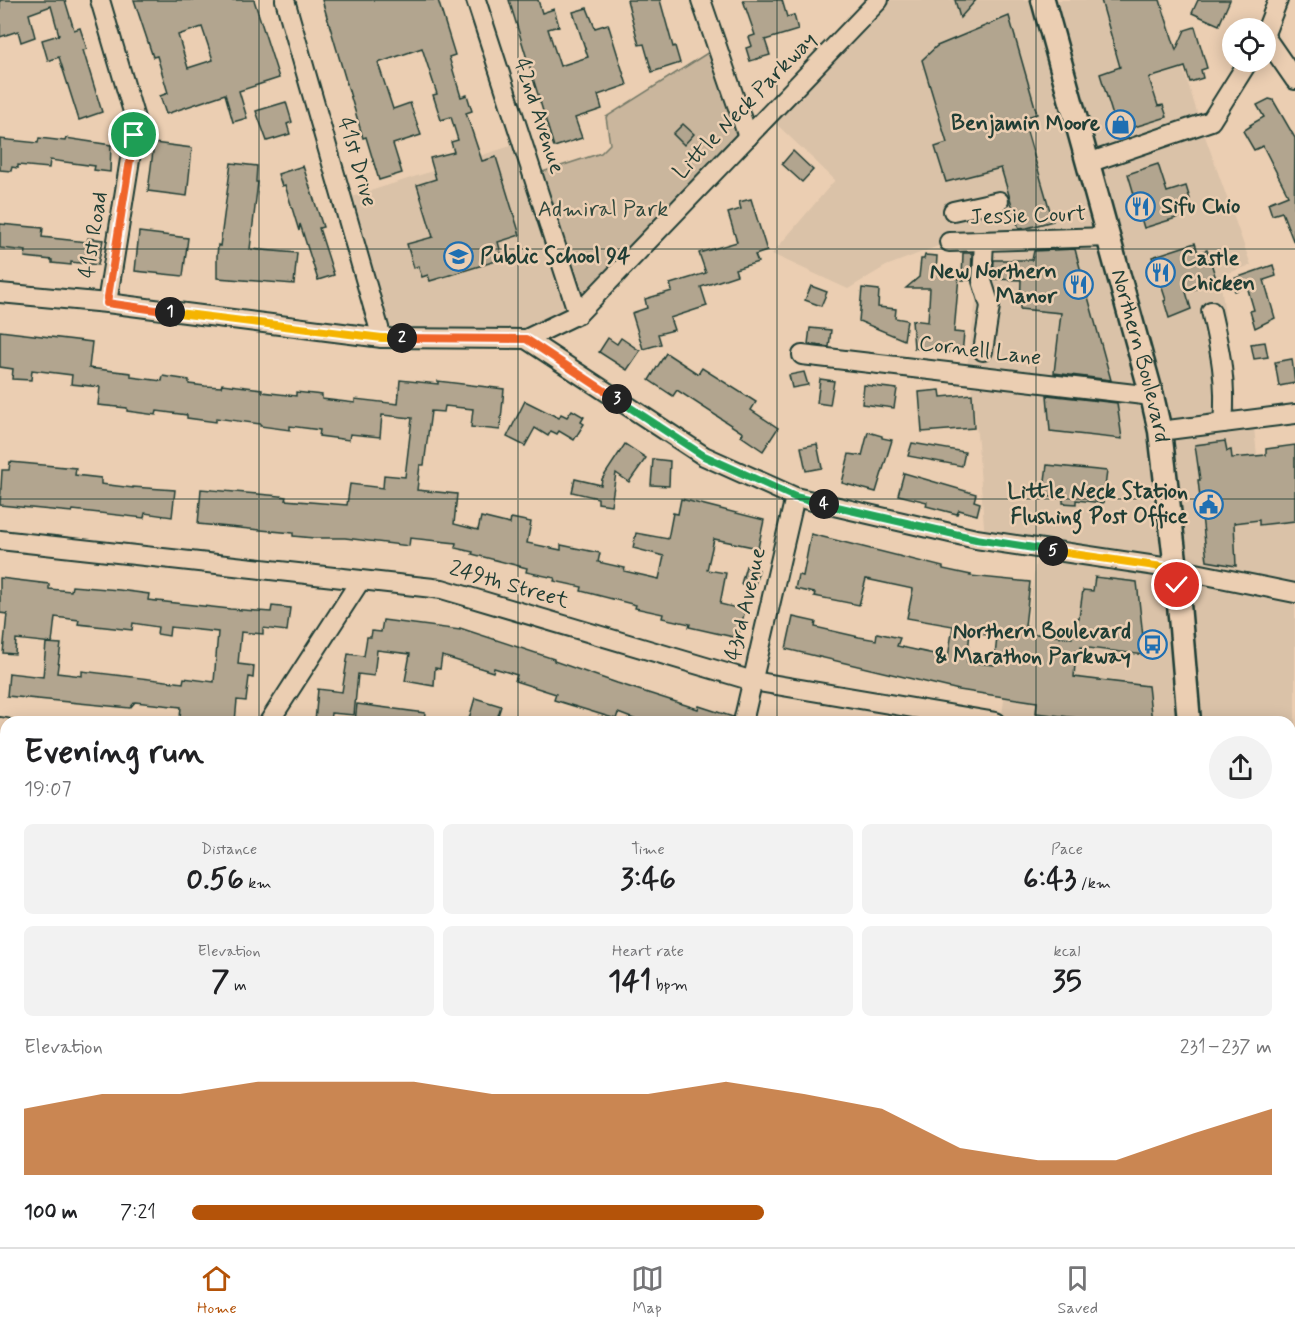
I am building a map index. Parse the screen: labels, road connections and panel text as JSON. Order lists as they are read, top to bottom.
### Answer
{
  "streets": {
    "main road": ["Northern Boulevard"],
    "street": [
      "Little Neck Parkway",
      "42nd Avenue",
      "41st Drive",
      "Jessie Court",
      "41st Road",
      "Cornell Lane",
      "249th Street",
      "43rd Avenue"
    ]
  },
  "crossings": [
    ["Little Neck Parkway", "42nd Avenue"],
    ["Little Neck Parkway", "41st Drive"],
    ["Little Neck Parkway", "41st Road"],
    ["Jessie Court", "Northern Boulevard"],
    ["Cornell Lane", "Northern Boulevard"],
    ["249th Street", "43rd Avenue"]
  ],
  "parks": ["Admiral Park"],
  "places": {
    "shop": ["Benjamin Moore"],
    "restaurant": ["Sifu Chio", "Castle Chicken", "New Northern Manor"],
    "school or university": ["Public School 94"],
    "public building": ["Little Neck Station Flushing Post Office"],
    "bus stop": ["Northern Boulevard & Marathon Parkway"]
  },
  "page": {
    "pins": [
      "1",
      "2",
      "3",
      "4",
      "5"
    ],
    "heading": ["Evening run", "19:07"],
    "stats": [
      ["Distance", "0.56 km"],
      ["Time", "3:46"],
      ["Pace", "6:43 /km"],
      ["Elevation", "7 m"],
      ["Heart rate", "141 bpm"],
      ["kcal", "35"]
    ],
    "chart": ["Elevation", "231–237 m"],
    "list": [
      {
        "name": "100 m",
        "note": "7:21"
      }
    ],
    "tabs": ["Home", "Map", "Saved"]
  }
}
